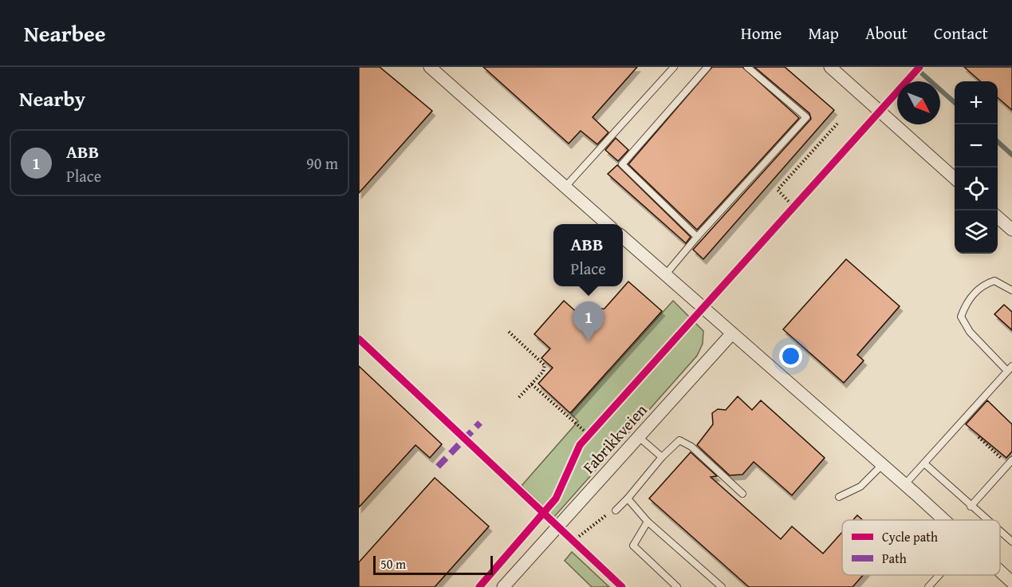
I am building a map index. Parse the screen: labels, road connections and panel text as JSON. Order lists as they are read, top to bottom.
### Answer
{
  "streets": {
    "street": ["Fabrikkveien"]
  },
  "legend": ["Cycle path", "Path"],
  "scale_bar": "50 m",
  "north": "bottom right",
  "page": {
    "header": "Nearbee",
    "nav": [
      "Home",
      "Map",
      "About",
      "Contact"
    ],
    "heading": "Nearby",
    "map_buttons": ["+", "−"],
    "list": [
      {
        "mark": "1",
        "name": "ABB",
        "note": "Place",
        "value": "90 m"
      }
    ],
    "popup": ["ABB", "Place"],
    "pins": "1",
    "scale": "50 m"
  }
}
